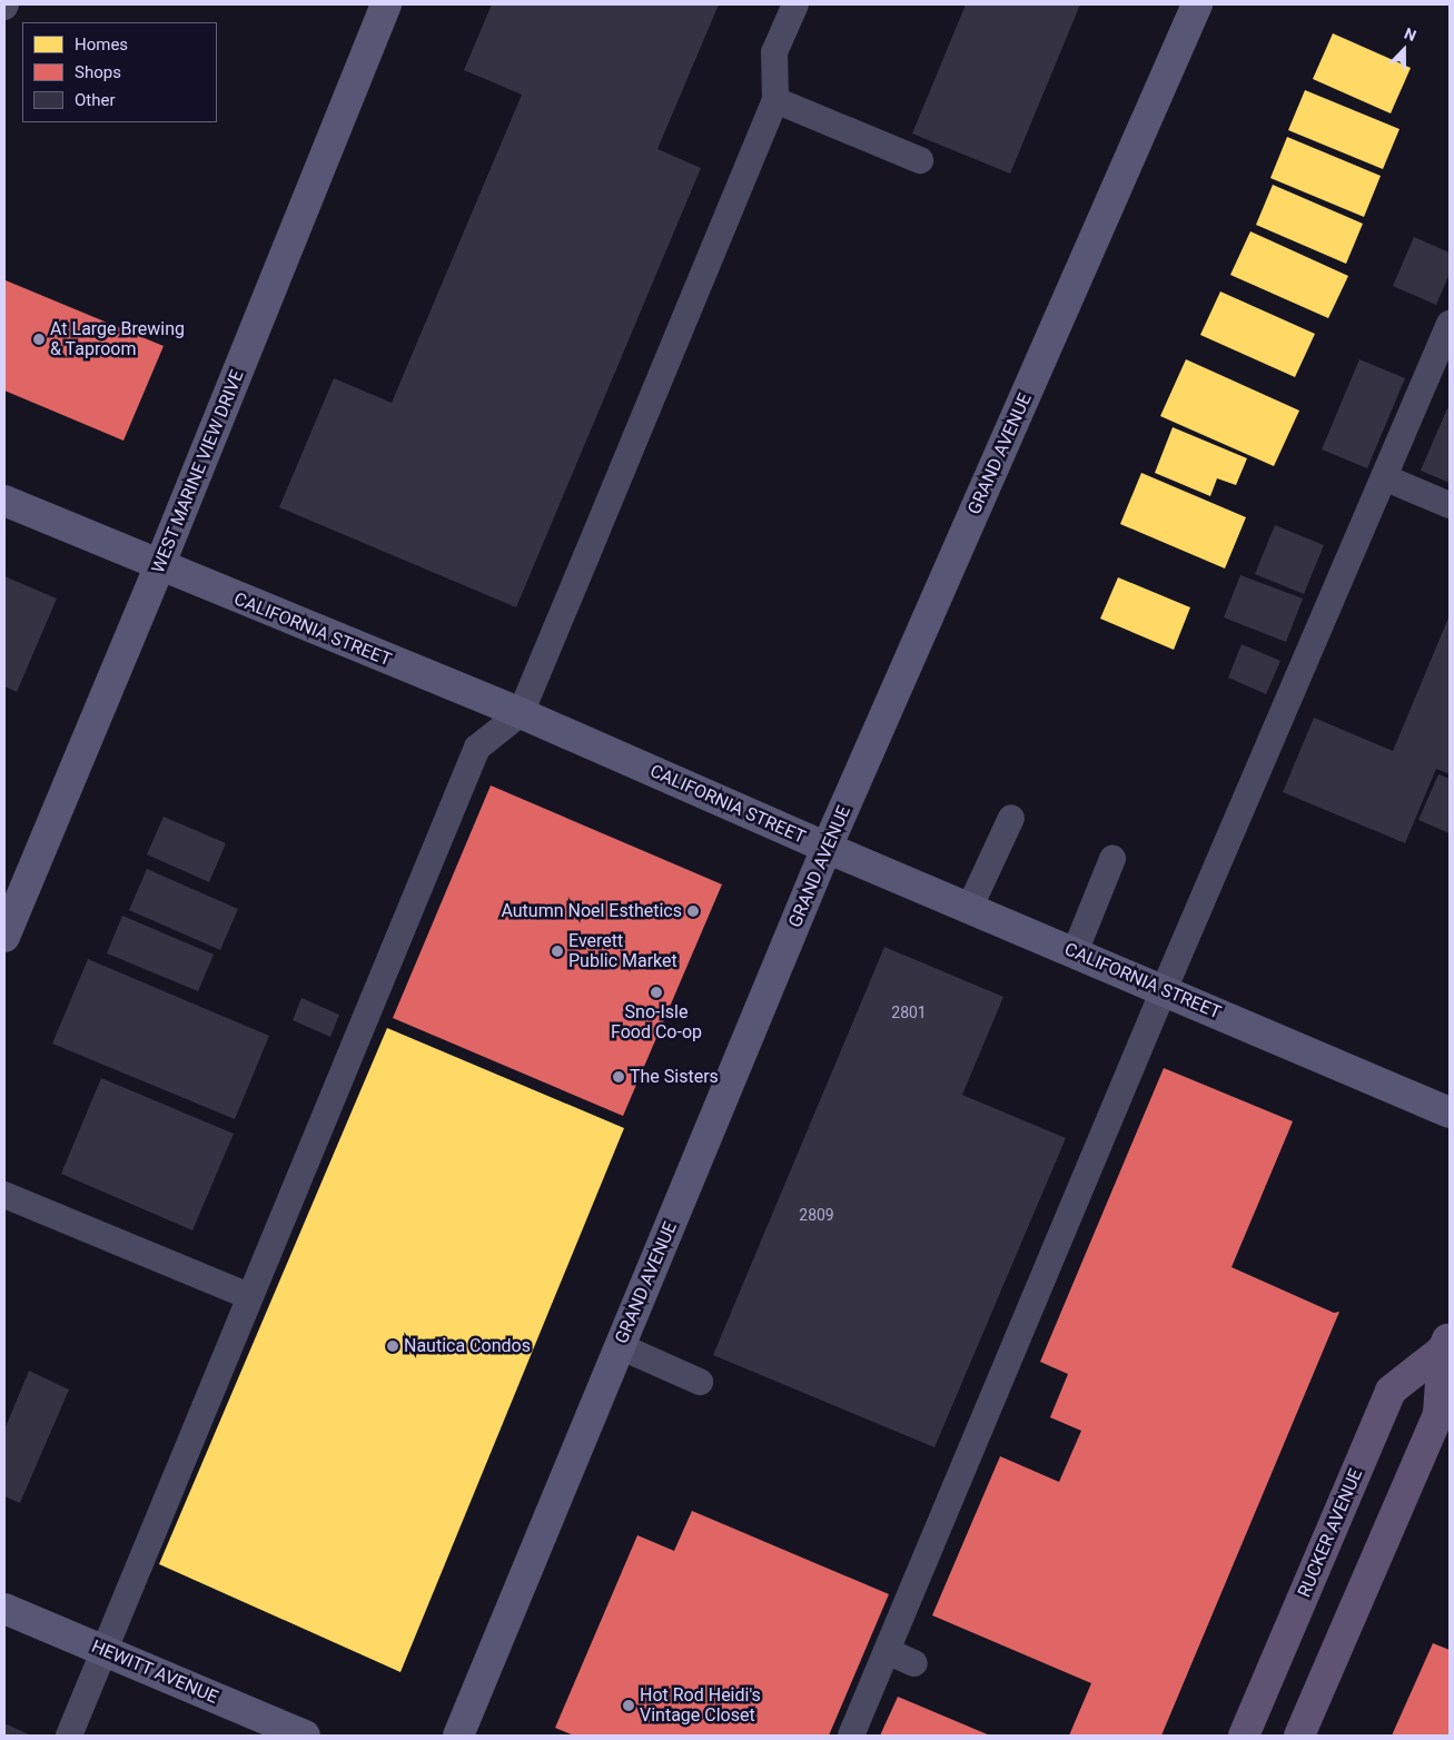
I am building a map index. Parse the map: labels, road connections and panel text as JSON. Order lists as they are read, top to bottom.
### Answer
{
  "streets": {
    "main road": ["RUCKER AVENUE"],
    "street": [
      "GRAND AVENUE",
      "WEST MARINE VIEW DRIVE",
      "CALIFORNIA STREET",
      "HEWITT AVENUE"
    ]
  },
  "crossings": [
    ["GRAND AVENUE", "CALIFORNIA STREET"],
    ["WEST MARINE VIEW DRIVE", "CALIFORNIA STREET"]
  ],
  "places": [
    "At Large Brewing & Taproom",
    "Autumn Noel Esthetics",
    "Everett Public Market",
    "Sno-Isle Food Co-op",
    "The Sisters",
    "Nautica Condos",
    "Hot Rod Heidi's Vintage Closet"
  ],
  "house_numbers": ["2801", "2809"],
  "legend": ["Homes", "Shops", "Other"],
  "north": "top"
}
